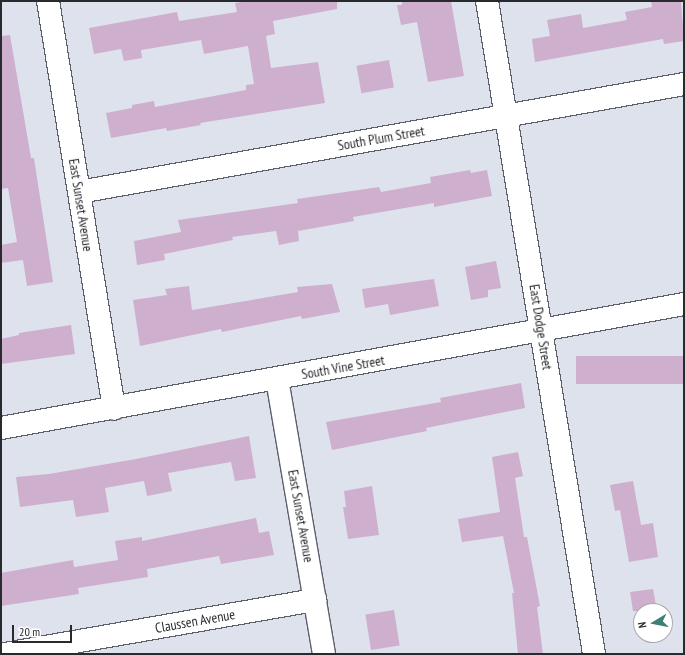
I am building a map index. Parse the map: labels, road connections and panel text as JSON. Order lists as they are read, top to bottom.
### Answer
{
  "streets": {
    "street": [
      "South Plum Street",
      "East Sunset Avenue",
      "East Dodge Street",
      "South Vine Street",
      "Claussen Avenue"
    ]
  },
  "crossings": [
    ["South Plum Street", "East Sunset Avenue"],
    ["South Plum Street", "East Dodge Street"],
    ["East Sunset Avenue", "South Vine Street"],
    ["East Sunset Avenue", "Claussen Avenue"],
    ["East Dodge Street", "South Vine Street"]
  ],
  "scale_bar": "20 m",
  "north": "left"
}
